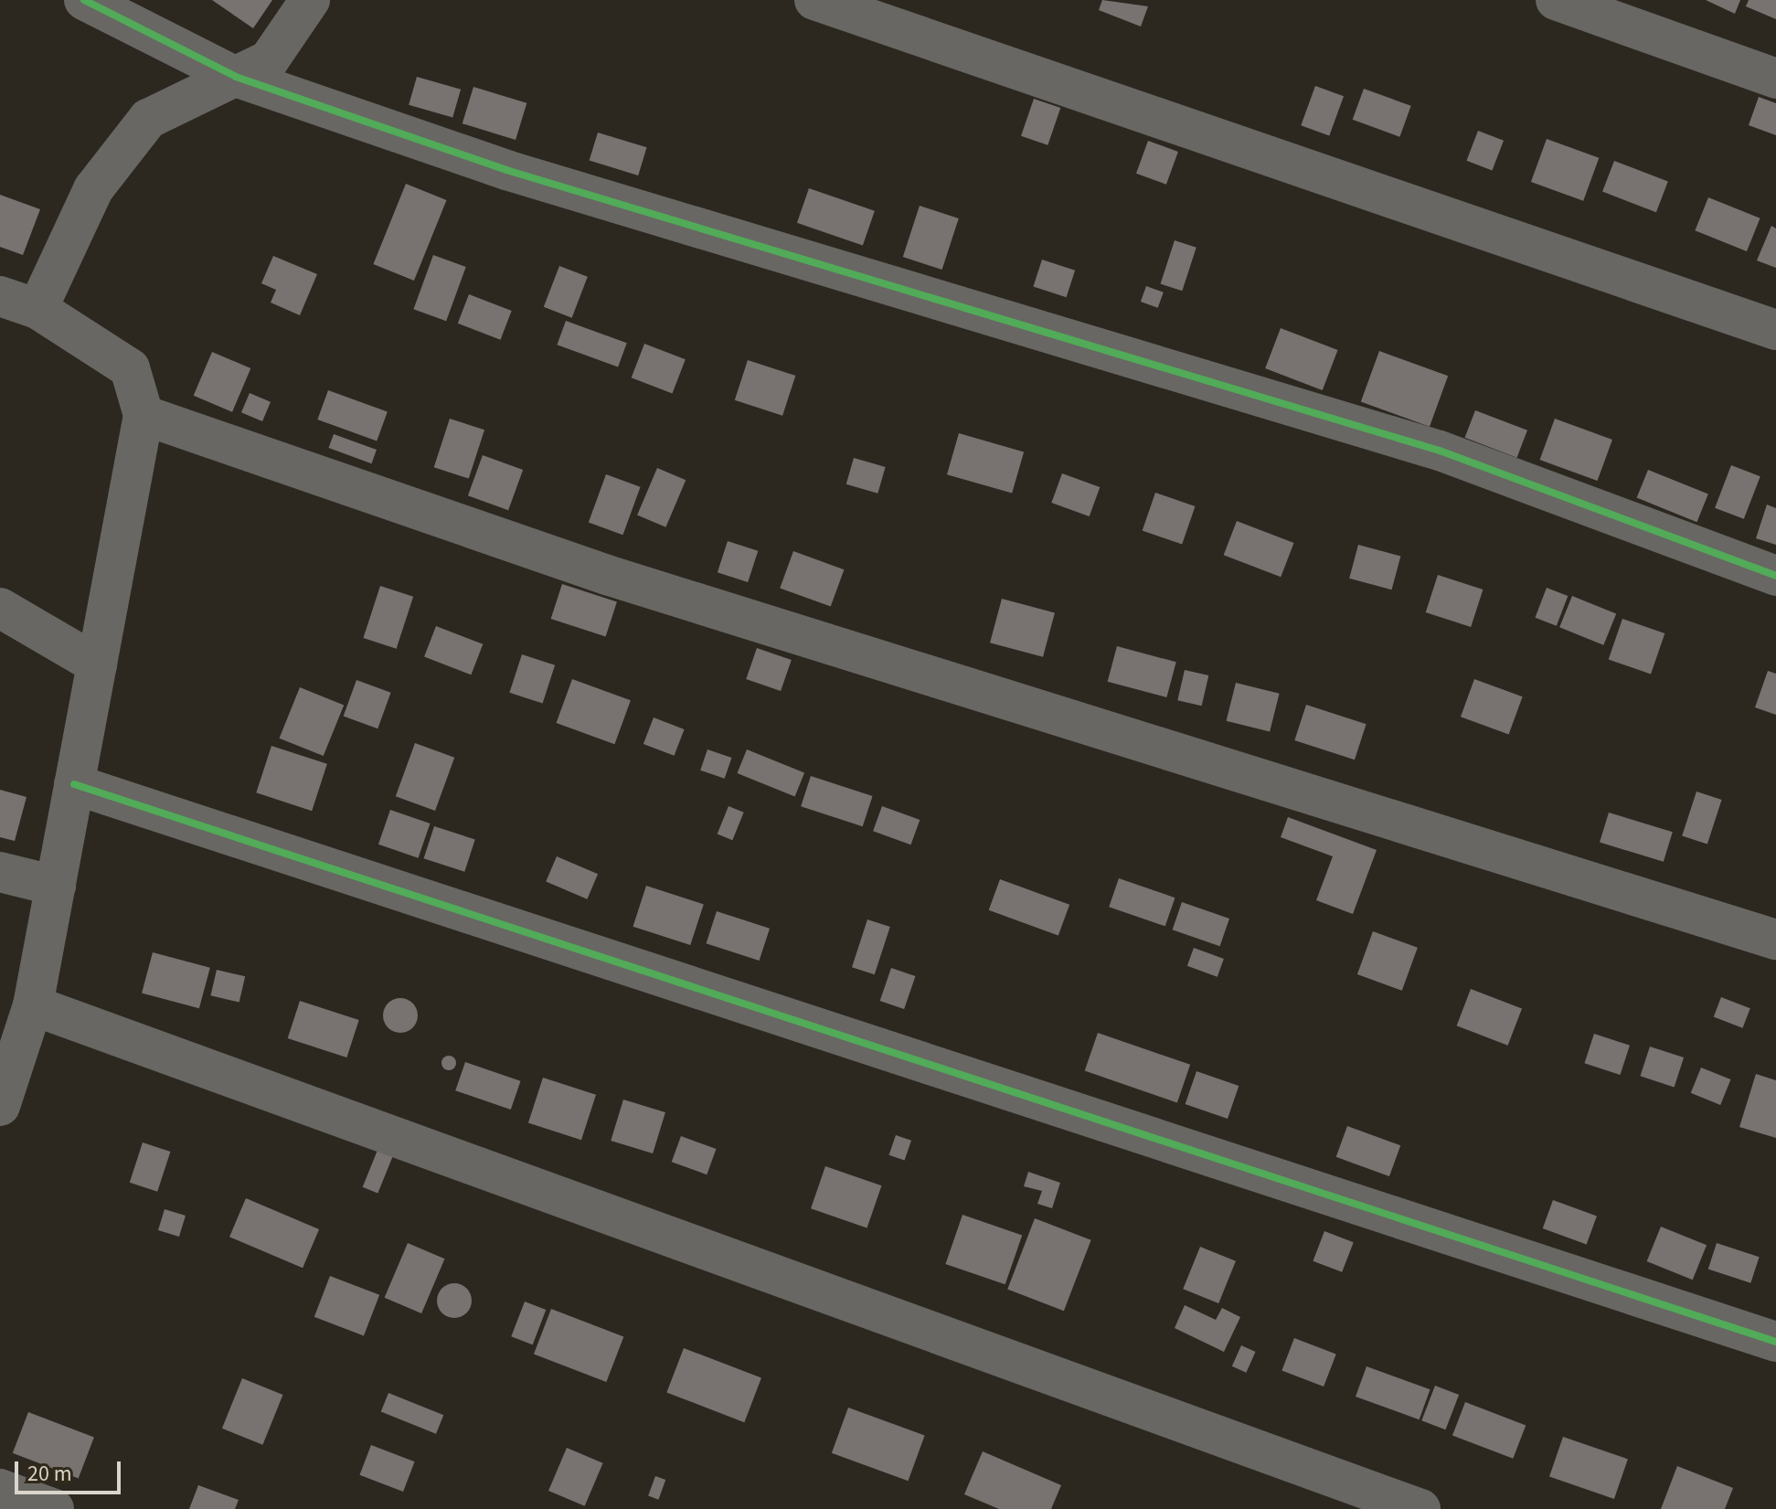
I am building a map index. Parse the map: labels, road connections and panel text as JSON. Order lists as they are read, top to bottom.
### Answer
{
  "scale_bar": "20 m"
}
